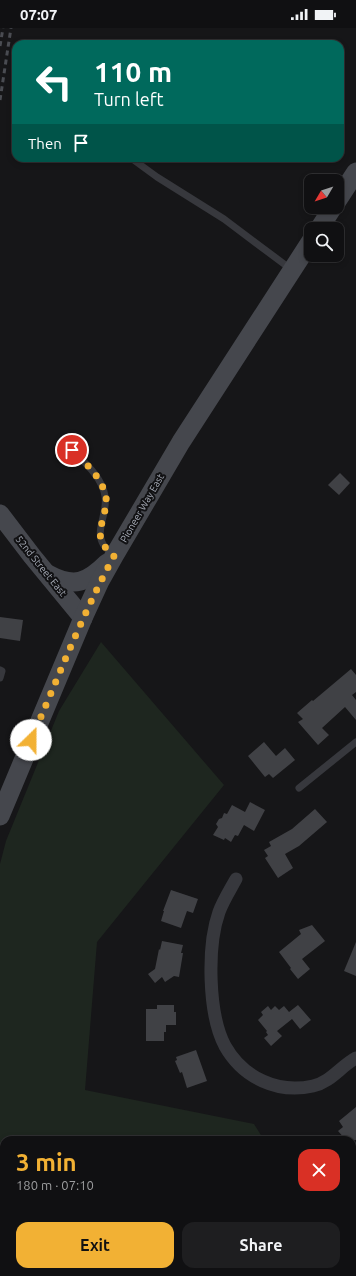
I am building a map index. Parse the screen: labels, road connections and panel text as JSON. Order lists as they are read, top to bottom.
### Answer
{
  "streets": {
    "main road": ["Pioneer Way East", "52nd Street East"]
  },
  "crossings": [
    ["Pioneer Way East", "52nd Street East"]
  ],
  "north": "bottom left",
  "page": {
    "status": "07:07",
    "turn": ["110 m", "Turn left"],
    "then": "Then",
    "heading": ["3 min", "180 m · 07:10"],
    "buttons": ["Exit", "Share"]
  }
}
